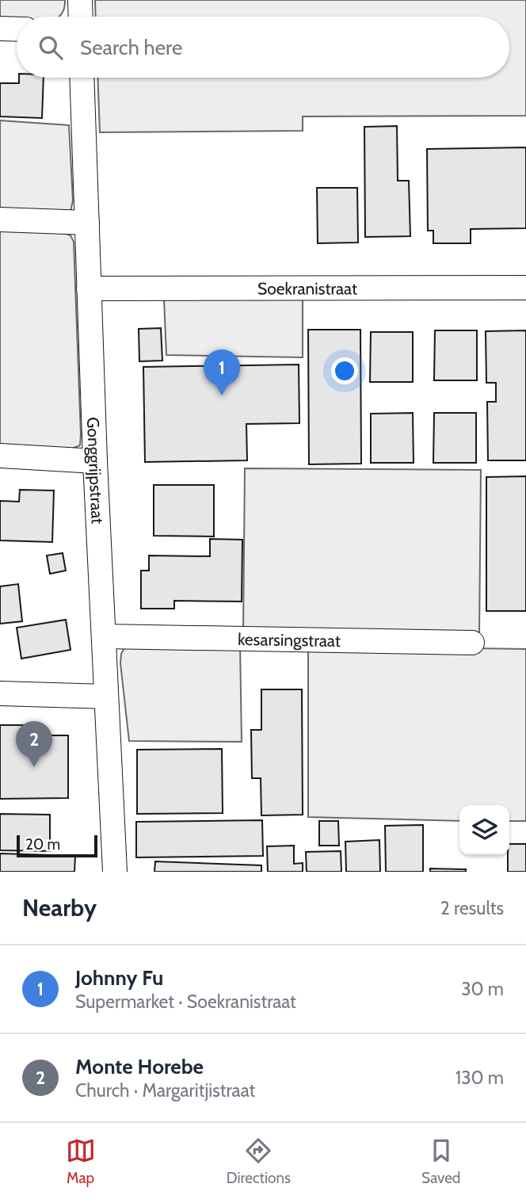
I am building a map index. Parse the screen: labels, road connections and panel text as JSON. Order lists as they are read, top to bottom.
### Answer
{
  "streets": {
    "street": ["Soekranistraat", "Gonggrijpstraat", "kesarsingstraat"]
  },
  "crossings": [
    ["Soekranistraat", "Gonggrijpstraat"],
    ["Gonggrijpstraat", "kesarsingstraat"]
  ],
  "scale_bar": "20 m",
  "page": {
    "search": "Search here",
    "pins": ["1", "2"],
    "scale": "20 m",
    "heading": ["Nearby", "2 results"],
    "list": [
      {
        "mark": "1",
        "name": "Johnny Fu",
        "note": "Supermarket · Soekranistraat",
        "value": "30 m"
      },
      {
        "mark": "2",
        "name": "Monte Horebe",
        "note": "Church · Margaritjistraat",
        "value": "130 m"
      }
    ],
    "nav": ["Map", "Directions", "Saved"]
  }
}
